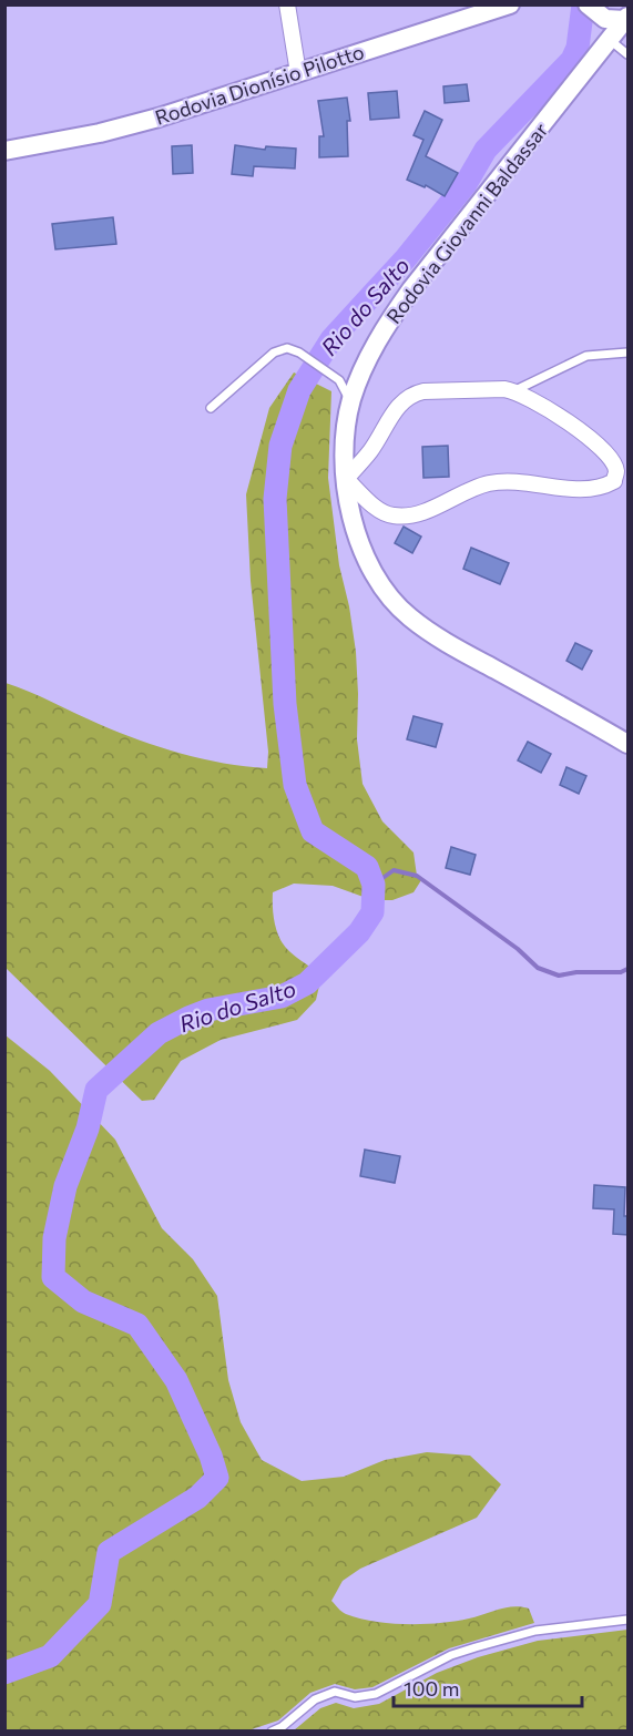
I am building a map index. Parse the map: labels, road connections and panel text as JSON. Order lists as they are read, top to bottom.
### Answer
{
  "streets": {
    "street": ["Rodovia Dionísio Pilotto", "Rodovia Giovanni Baldassar"]
  },
  "water": ["Rio do Salto"],
  "scale_bar": "100 m"
}
